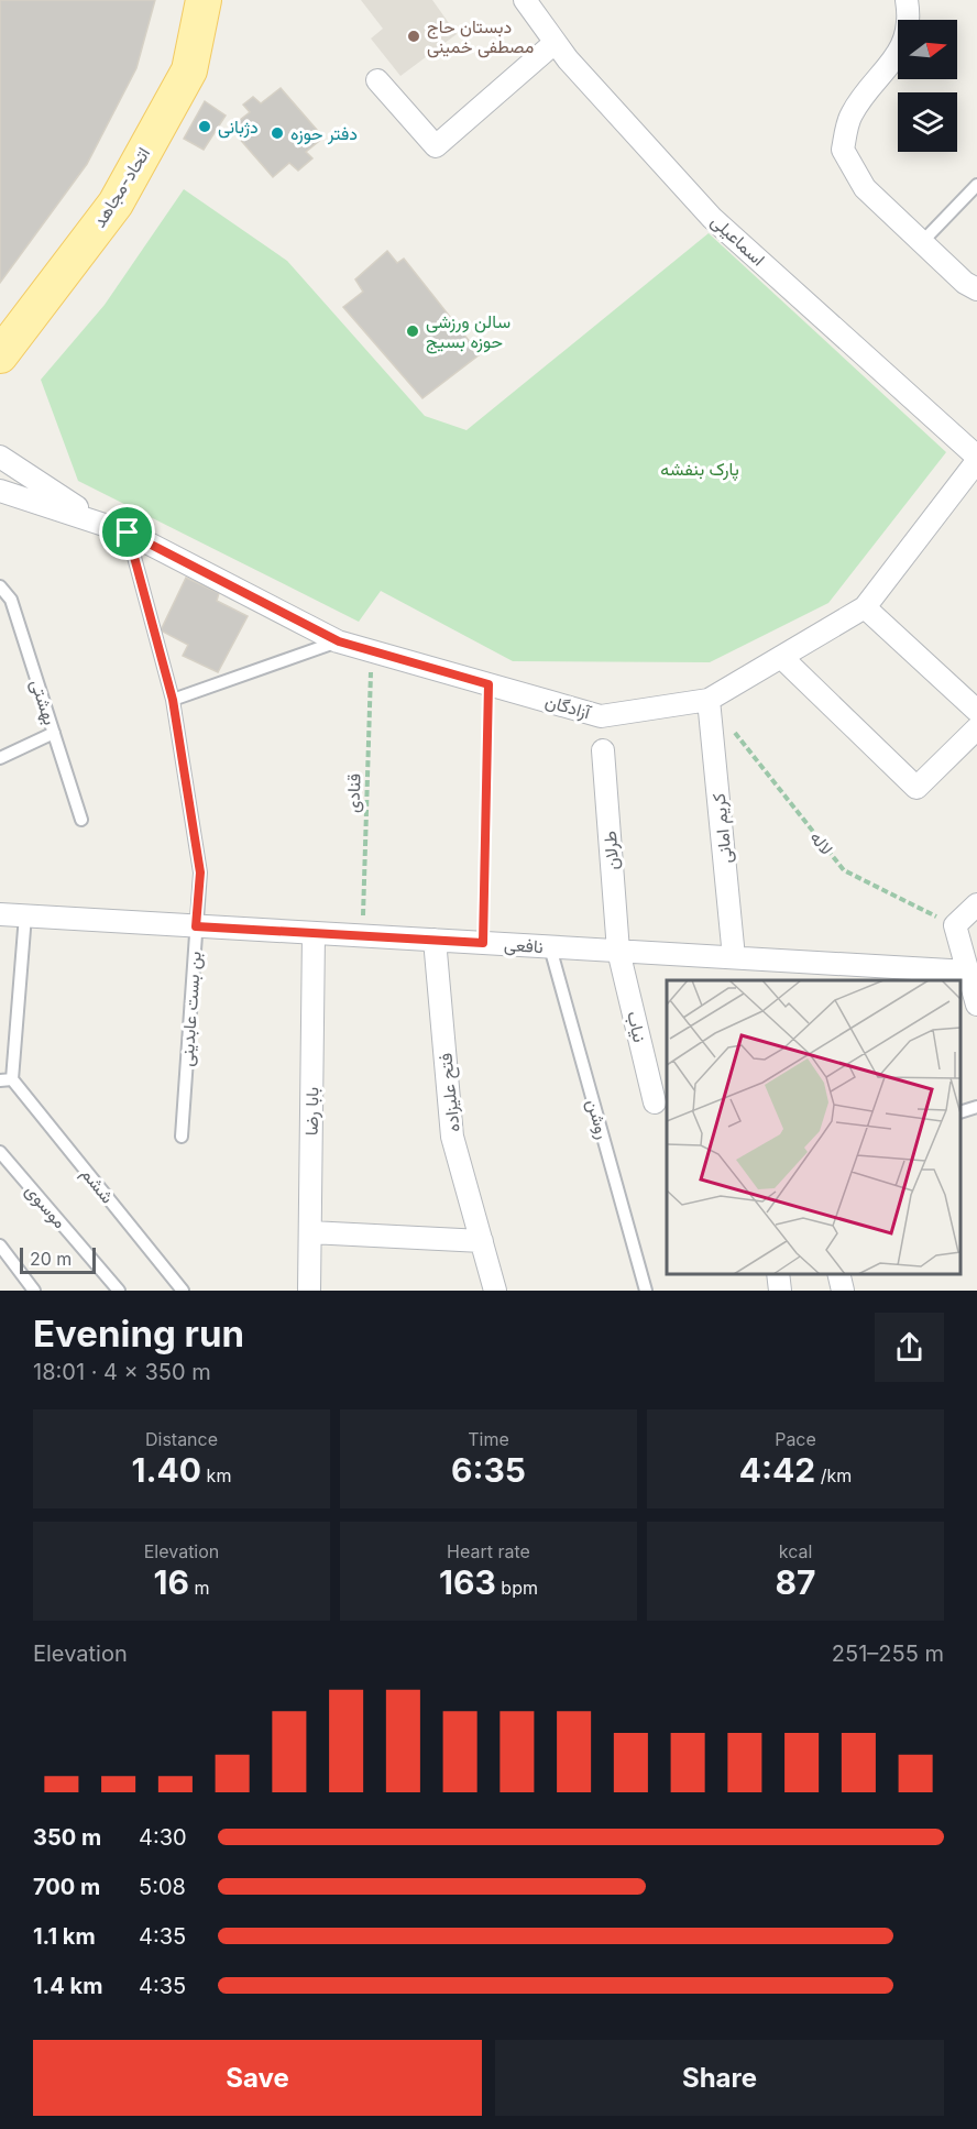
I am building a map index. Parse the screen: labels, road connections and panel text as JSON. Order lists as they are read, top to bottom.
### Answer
{
  "streets": {
    "main road": ["اتحاد-مجاهد"],
    "street": [
      "اسماعیلی",
      "آزادگان",
      "کریم امانی",
      "طرلان",
      "نافعی",
      "نیاب",
      "فتح علیزاده",
      "بابا رضا"
    ],
    "lane": [
      "بهشتی",
      "بن بست عابدینی",
      "روشن",
      "ششم",
      "موسوی"
    ],
    "path": ["قنادی", "لاله"]
  },
  "crossings": [
    ["اسماعیلی", "آزادگان"],
    ["آزادگان", "قنادی"],
    ["آزادگان", "کریم امانی"],
    ["آزادگان", "لاله"],
    ["آزادگان", "بن بست عابدینی"],
    ["قنادی", "نافعی"],
    ["کریم امانی", "لاله"],
    ["کریم امانی", "نافعی"],
    ["طرلان", "نافعی"],
    ["طرلان", "نیاب"],
    ["نافعی", "بن بست عابدینی"],
    ["نافعی", "نیاب"],
    ["نافعی", "فتح علیزاده"],
    ["نافعی", "بابا رضا"],
    ["نافعی", "روشن"]
  ],
  "parks": ["پارک بنفشه"],
  "places": [
    "دبستان حاج مصطفی خمینی",
    "دژبانی",
    "دفتر حوزه",
    "سالن ورزشی حوزه بسیج"
  ],
  "scale_bar": "20 m",
  "north": "right",
  "page": {
    "scale": "20 m",
    "heading": ["Evening run", "18:01 · 4 × 350 m"],
    "stats": [
      ["Distance", "1.40 km"],
      ["Time", "6:35"],
      ["Pace", "4:42 /km"],
      ["Elevation", "16 m"],
      ["Heart rate", "163 bpm"],
      ["kcal", "87"]
    ],
    "chart": ["Elevation", "251–255 m"],
    "list": [
      {
        "name": "350 m",
        "note": "4:30"
      },
      {
        "name": "700 m",
        "note": "5:08"
      },
      {
        "name": "1.1 km",
        "note": "4:35"
      },
      {
        "name": "1.4 km",
        "note": "4:35"
      }
    ],
    "buttons": ["Save", "Share"]
  }
}
